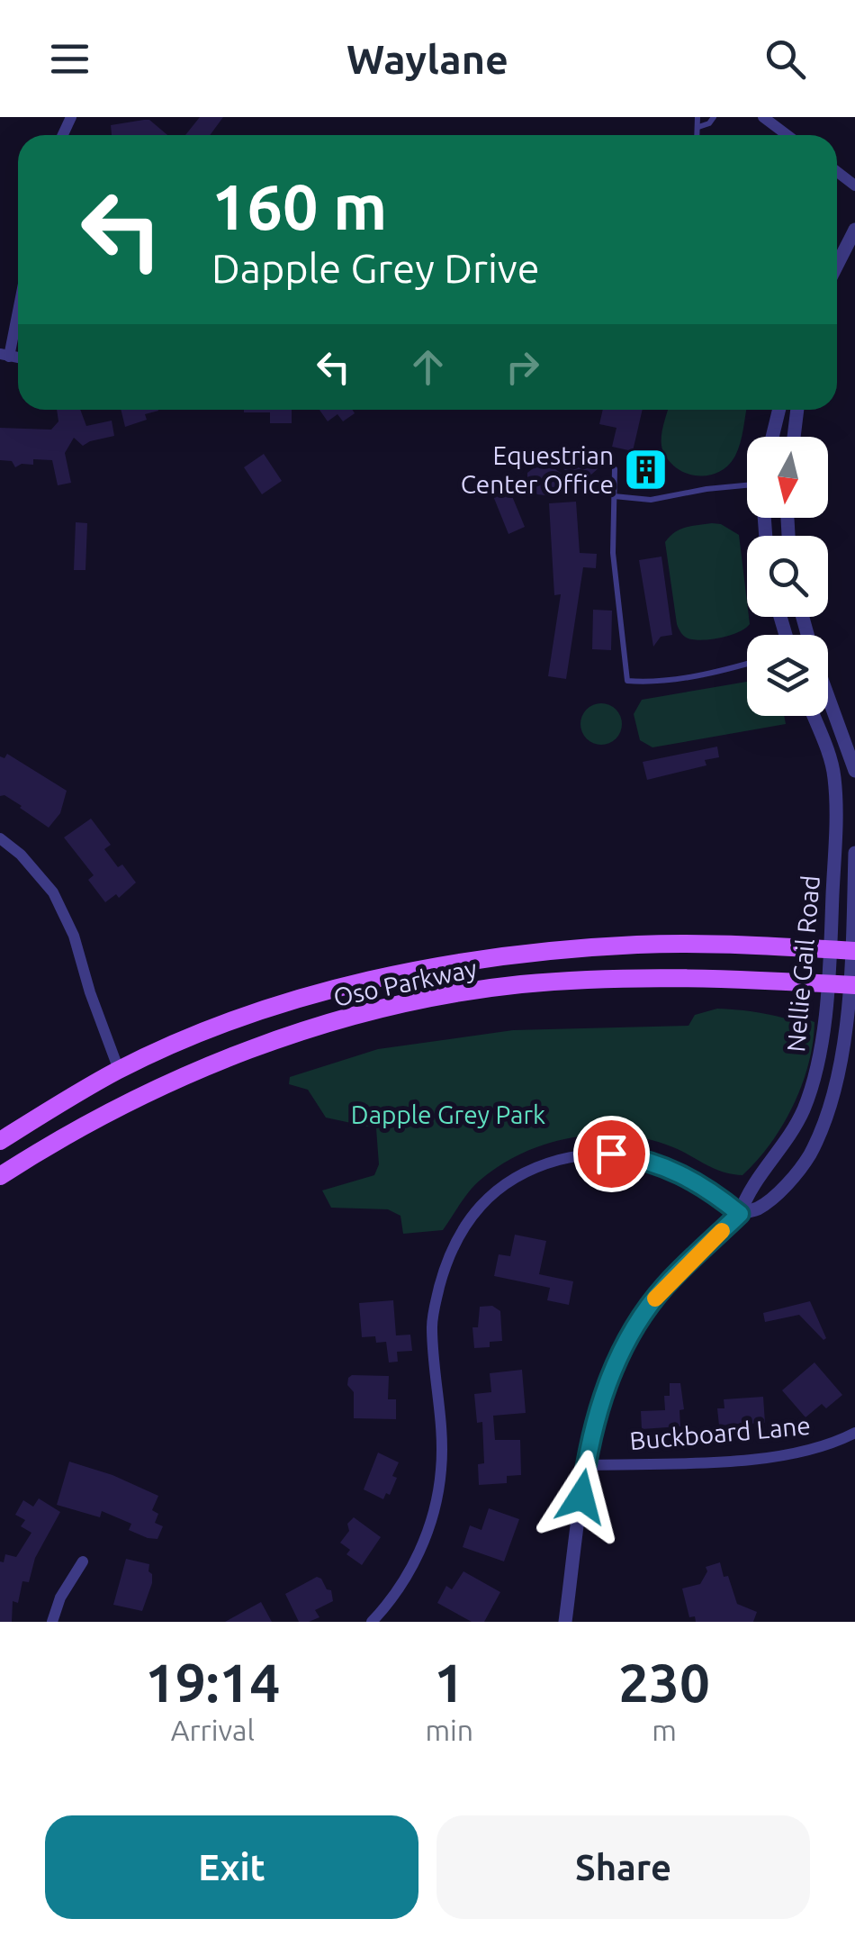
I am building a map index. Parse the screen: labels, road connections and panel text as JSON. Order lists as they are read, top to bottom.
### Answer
{
  "streets": {
    "main road": ["Oso Parkway"],
    "street": ["Nellie Gail Road", "Buckboard Lane"]
  },
  "crossings": [
    ["Nellie Gail Road", "Oso Parkway"],
    ["Nellie Gail Road", "Buckboard Lane"]
  ],
  "parks": ["Dapple Grey Park"],
  "places": {
    "building": ["Equestrian Center Office"]
  },
  "north": "bottom",
  "page": {
    "header": "Waylane",
    "turn": ["160 m", "Dapple Grey Drive"],
    "eta": [
      "19:14",
      "Arrival",
      "1",
      "min",
      "230",
      "m"
    ],
    "buttons": ["Exit", "Share"]
  }
}
